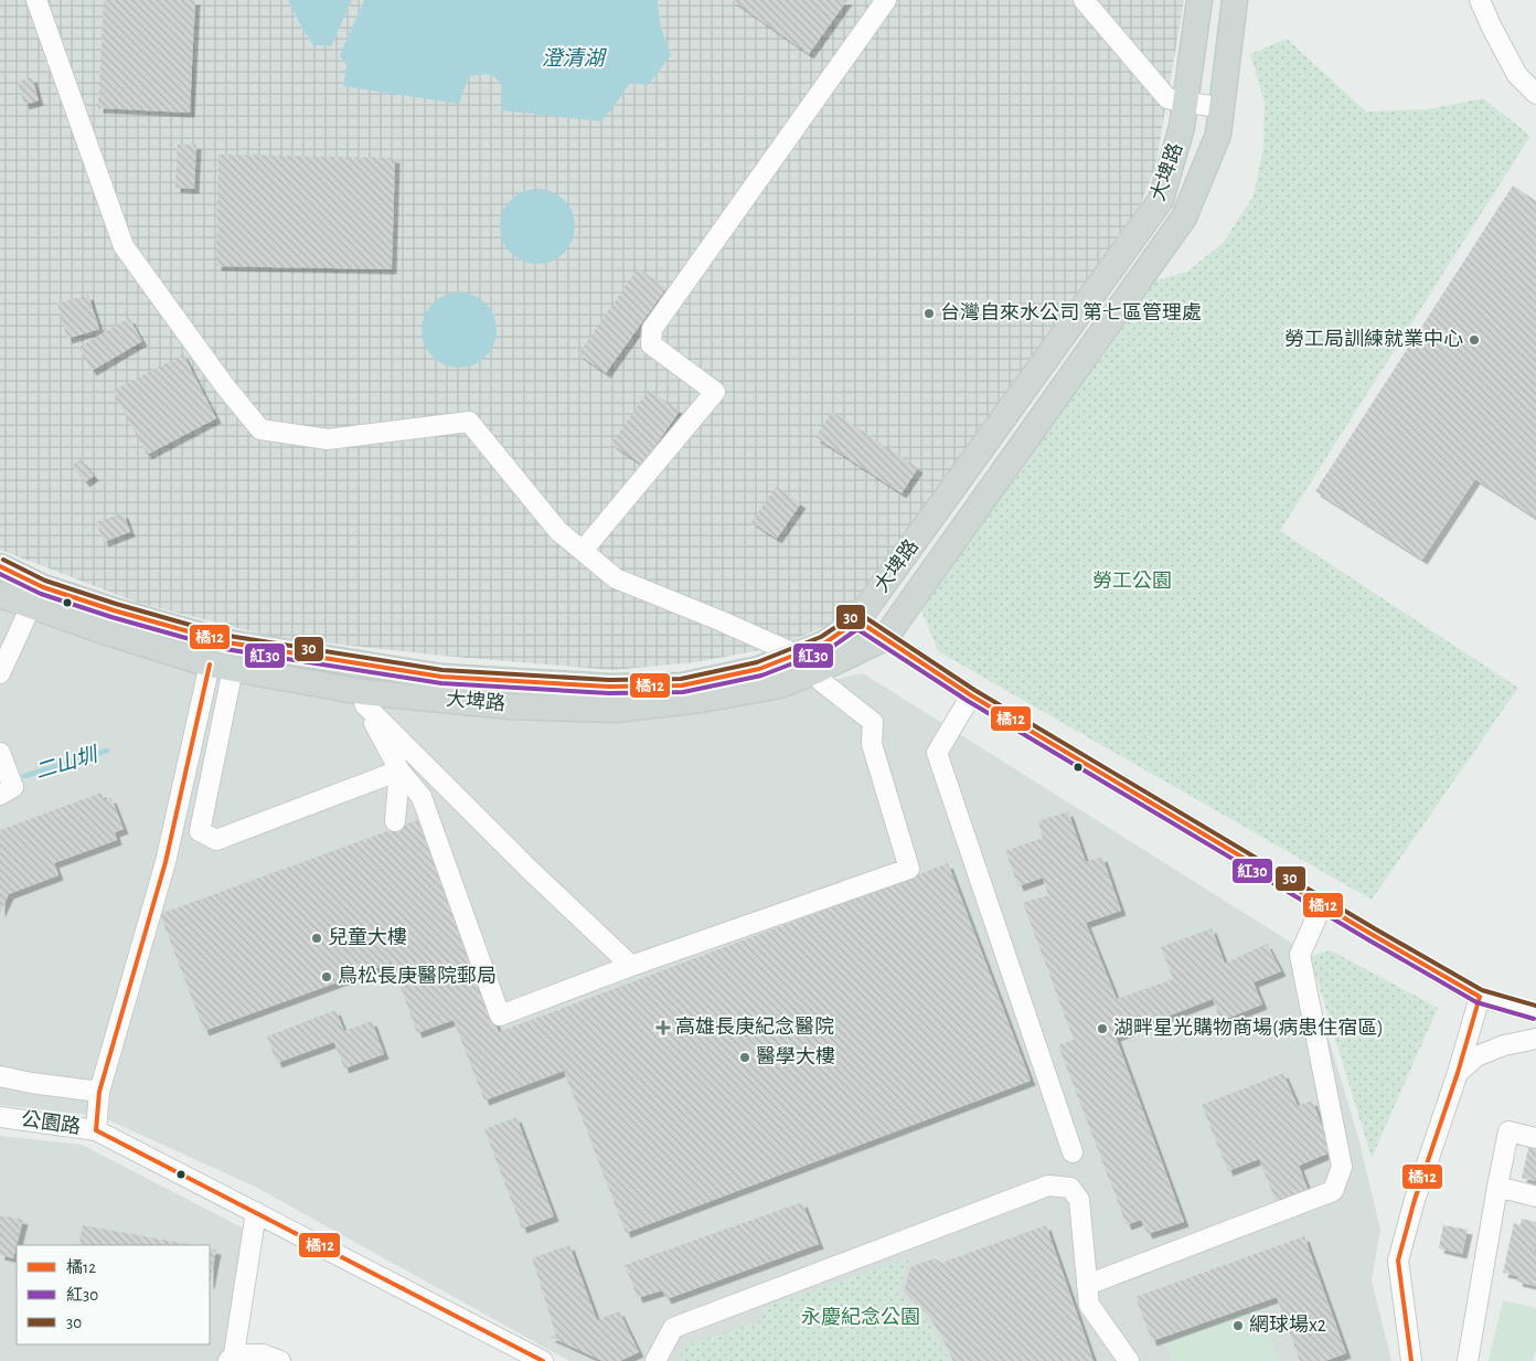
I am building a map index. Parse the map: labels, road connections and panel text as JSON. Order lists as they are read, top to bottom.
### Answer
{
  "streets": {
    "main road": ["大埤路"],
    "street": ["公園路"]
  },
  "water": ["澄清湖", "二山圳"],
  "parks": ["勞工公園", "永慶紀念公園"],
  "places": {
    "other": [
      "台灣自來水公司 第七區管理處",
      "勞工局訓練就業中心",
      "兒童大樓",
      "鳥松長庚醫院郵局",
      "湖畔星光購物商場(病患住宿區)",
      "醫學大樓",
      "網球場x2"
    ],
    "health": ["高雄長庚紀念醫院"]
  },
  "lines": ["transit line 30", "transit line 橘12", "transit line 紅30"],
  "legend": ["橘12", "紅30", "30"]
}
